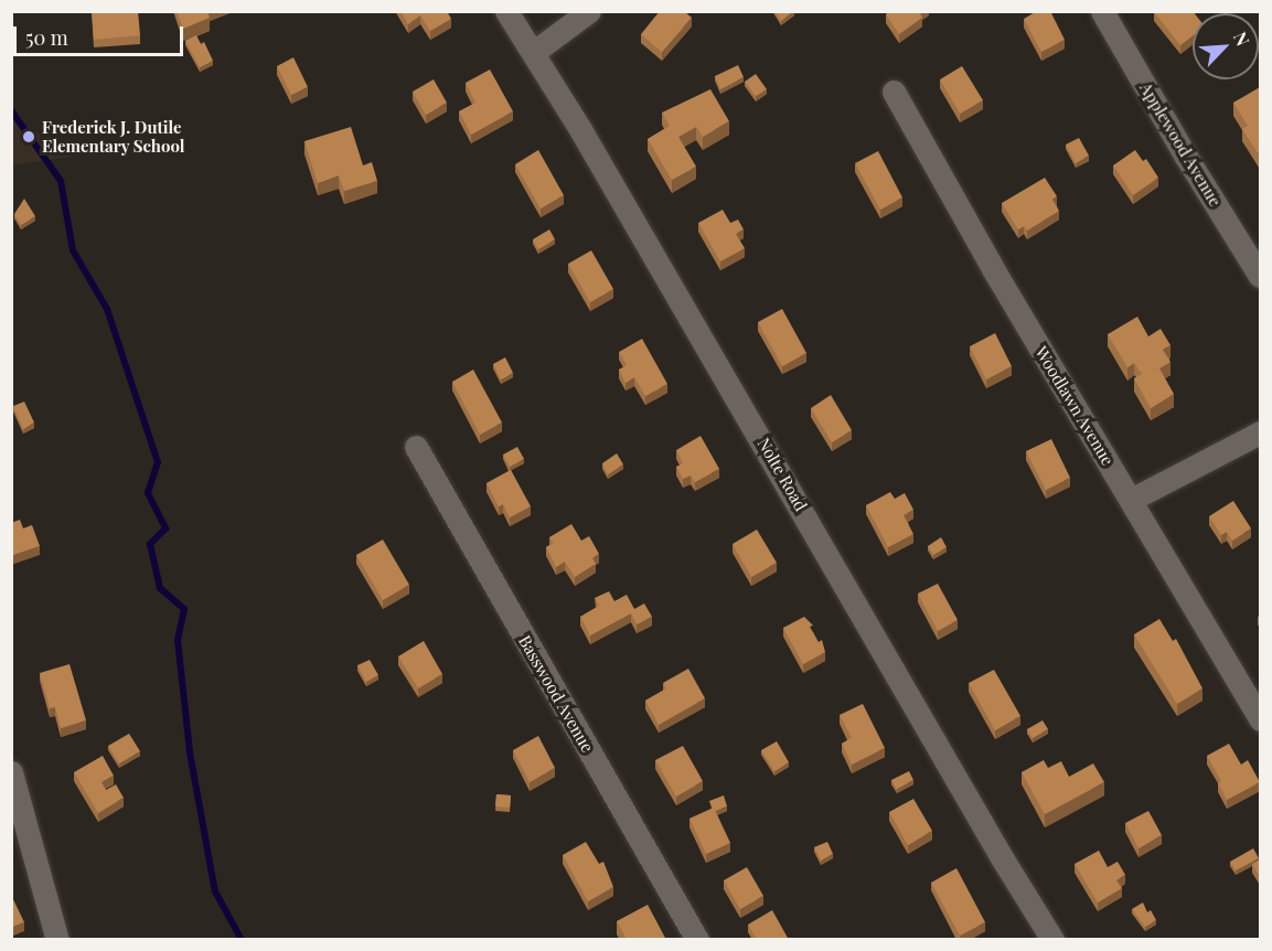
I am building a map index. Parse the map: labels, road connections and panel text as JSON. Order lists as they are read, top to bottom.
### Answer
{
  "streets": {
    "street": [
      "Applewood Avenue",
      "Woodlawn Avenue",
      "Nolte Road",
      "Basswood Avenue"
    ]
  },
  "places": ["Frederick J. Dutile Elementary School"],
  "scale_bar": "50 m",
  "north": "top right"
}
